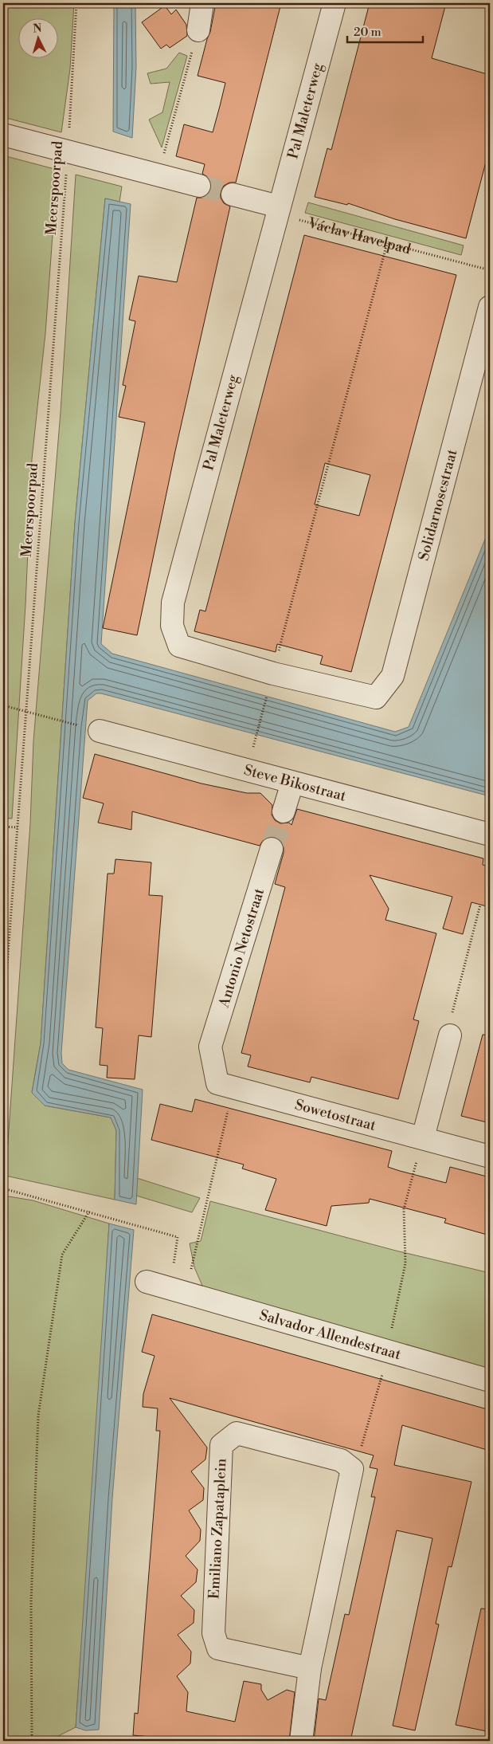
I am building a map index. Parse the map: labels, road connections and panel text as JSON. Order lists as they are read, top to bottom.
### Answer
{
  "streets": {
    "street": [
      "Pal Maleterweg",
      "Solidarnoscstraat",
      "Steve Bikostraat",
      "Antonio Netostraat",
      "Sowetostraat",
      "Salvador Allendestraat",
      "Emiliano Zapataplein"
    ],
    "path": ["Meerspoorpad", "Václav Havelpad"]
  },
  "crossings": [
    ["Pal Maleterweg", "Václav Havelpad"],
    ["Pal Maleterweg", "Solidarnoscstraat"],
    ["Antonio Netostraat", "Sowetostraat"]
  ],
  "scale_bar": "20 m",
  "north": "top"
}
